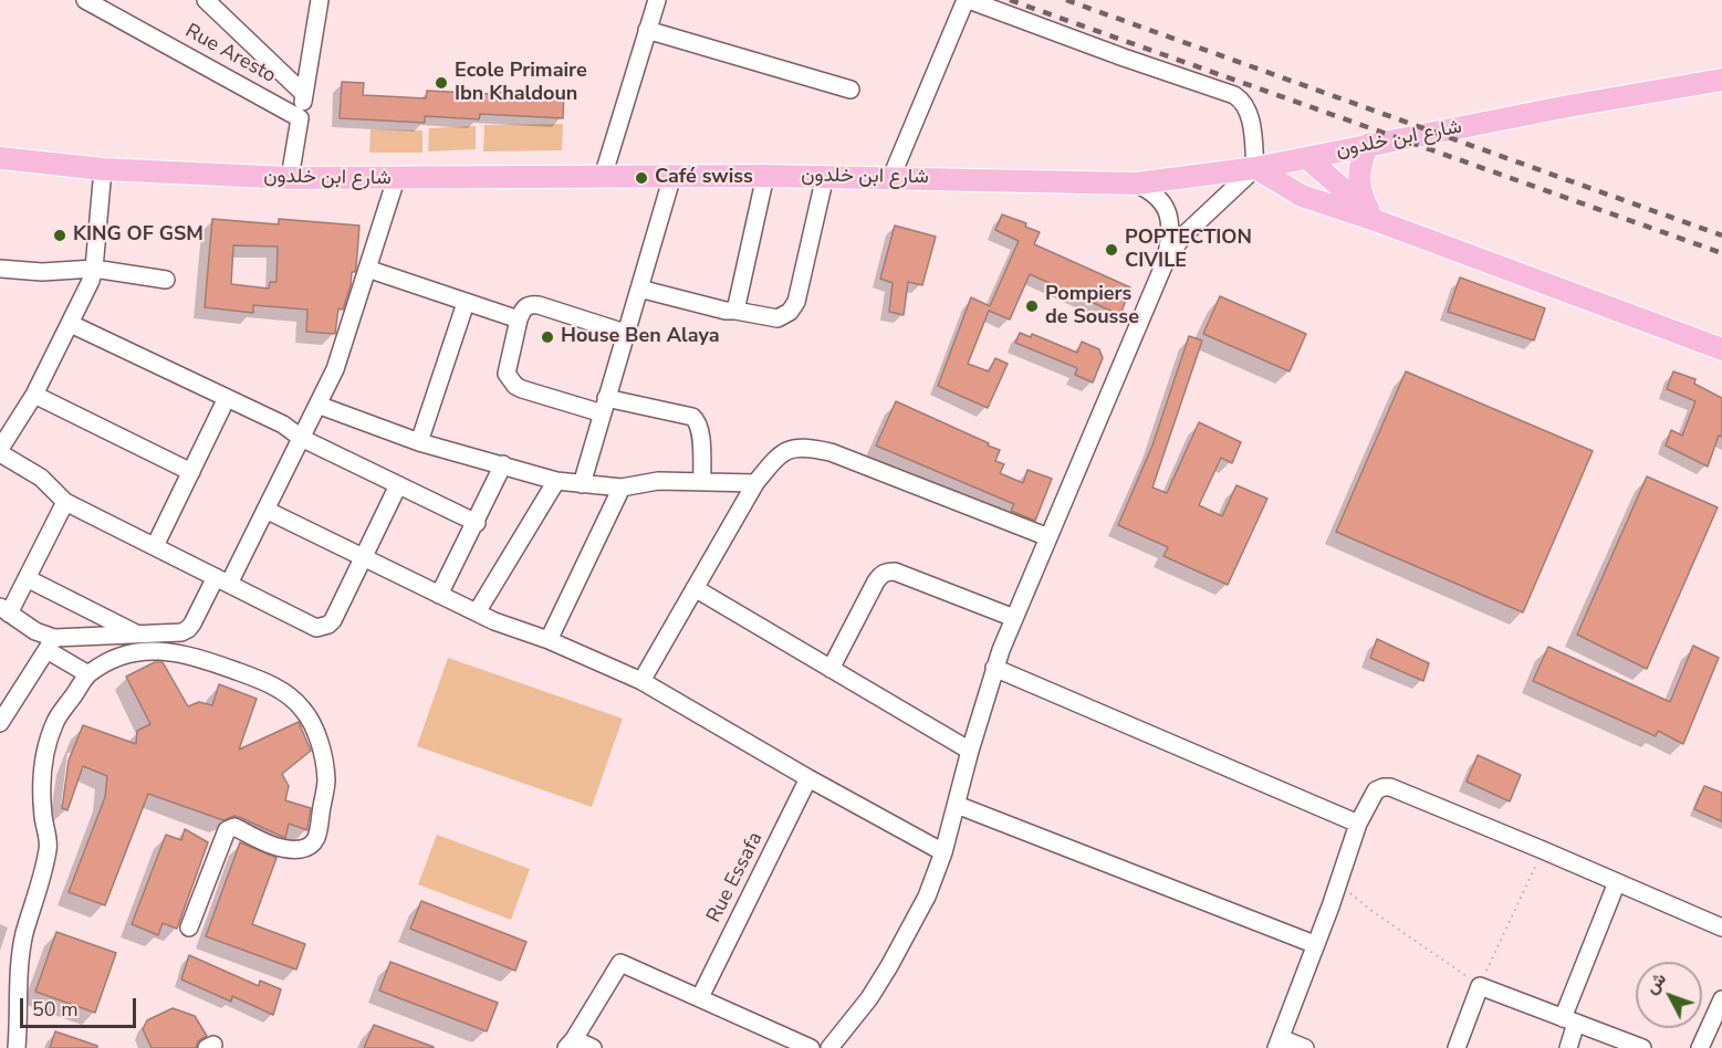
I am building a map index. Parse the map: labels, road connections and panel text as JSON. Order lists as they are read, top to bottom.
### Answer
{
  "streets": {
    "main road": ["شارع ابن خلدون"],
    "street": ["Rue Aresto", "Rue Essafa"]
  },
  "places": [
    "Ecole Primaire Ibn Khaldoun",
    "Café swiss",
    "KING OF GSM",
    "POPTECTION CIVILE",
    "Pompiers de Sousse",
    "House Ben Alaya"
  ],
  "scale_bar": "50 m",
  "north": "top left"
}
